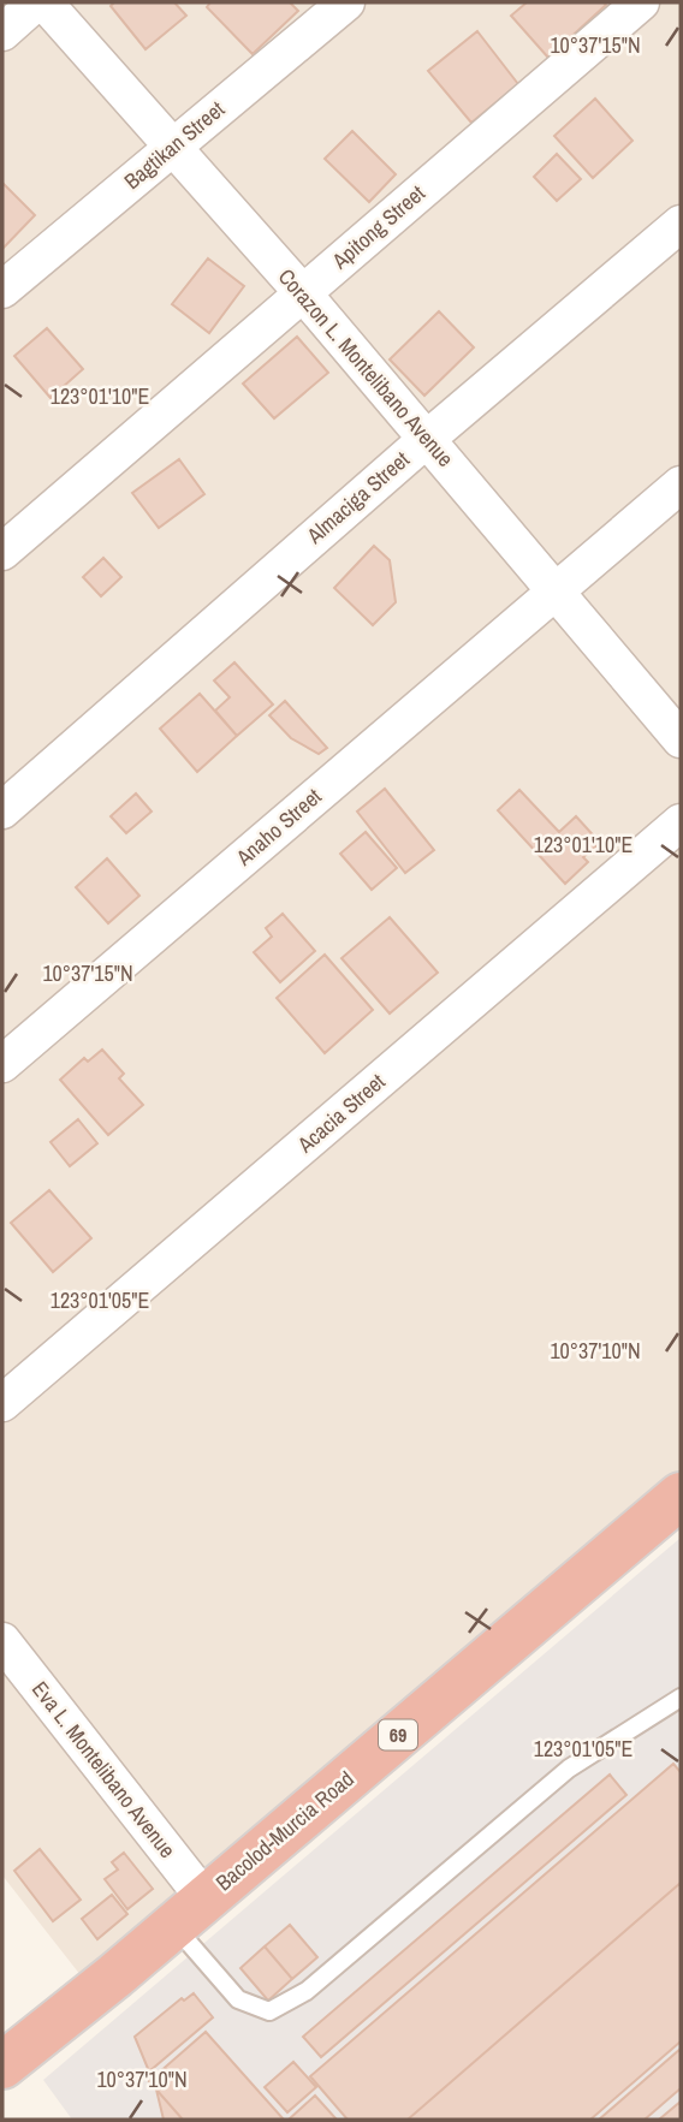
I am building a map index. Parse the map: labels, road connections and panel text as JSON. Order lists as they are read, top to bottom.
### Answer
{
  "streets": {
    "highway": ["69", "Bacolod-Murcia Road"],
    "street": [
      "Bagtikan Street",
      "Apitong Street",
      "Corazon L. Montelibano Avenue",
      "Almaciga Street",
      "Anaho Street",
      "Acacia Street",
      "Eva L. Montelibano Avenue"
    ]
  },
  "crossings": [
    ["Bagtikan Street", "Corazon L. Montelibano Avenue"],
    ["Apitong Street", "Corazon L. Montelibano Avenue"],
    ["Corazon L. Montelibano Avenue", "Almaciga Street"],
    ["Corazon L. Montelibano Avenue", "Anaho Street"],
    ["Eva L. Montelibano Avenue", "Bacolod-Murcia Road"]
  ],
  "coordinates": [
    "10°37'15\"N",
    "123°01'10\"E",
    "123°01'05\"E",
    "10°37'10\"N"
  ]
}
